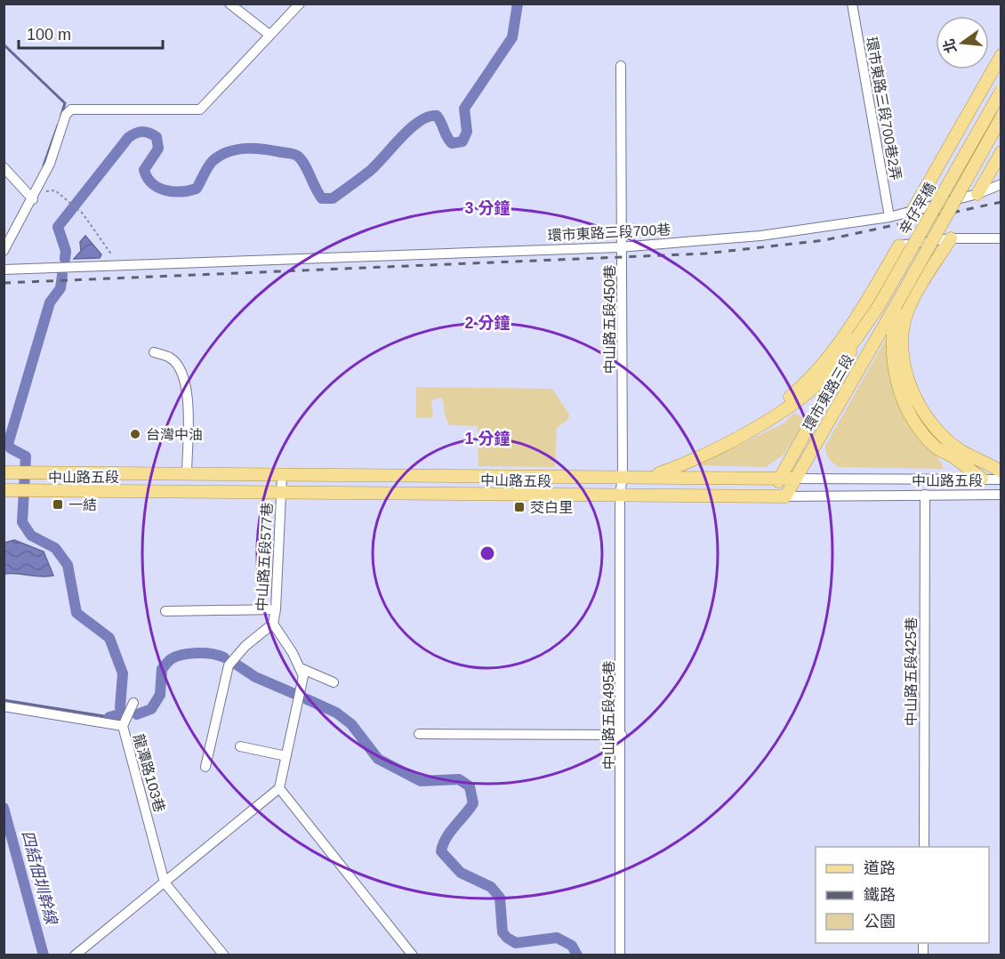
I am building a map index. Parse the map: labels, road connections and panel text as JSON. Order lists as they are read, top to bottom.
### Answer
{
  "streets": {
    "main road": ["辛仔罕橋", "環市東路三段", "中山路五段"],
    "street": [
      "環市東路三段700巷2弄",
      "環市東路三段700巷",
      "中山路五段450巷",
      "中山路五段577巷",
      "中山路五段425巷",
      "中山路五段495巷",
      "龍潭路103巷"
    ]
  },
  "crossings": [
    ["環市東路三段700巷2弄", "環市東路三段700巷"],
    ["辛仔罕橋", "環市東路三段"],
    ["環市東路三段700巷", "中山路五段450巷"],
    ["中山路五段450巷", "中山路五段"],
    ["中山路五段450巷", "中山路五段495巷"],
    ["環市東路三段", "中山路五段"],
    ["中山路五段", "中山路五段577巷"],
    ["中山路五段", "中山路五段425巷"],
    ["中山路五段", "中山路五段495巷"]
  ],
  "water": ["四結佃圳幹線"],
  "places": {
    "other": ["台灣中油"],
    "transit": ["一結", "茭白里"]
  },
  "legend": ["道路", "鐵路", "公園"],
  "scale_bar": "100 m",
  "north": "left",
  "rings": ["3 分鐘", "2 分鐘", "1 分鐘"]
}
